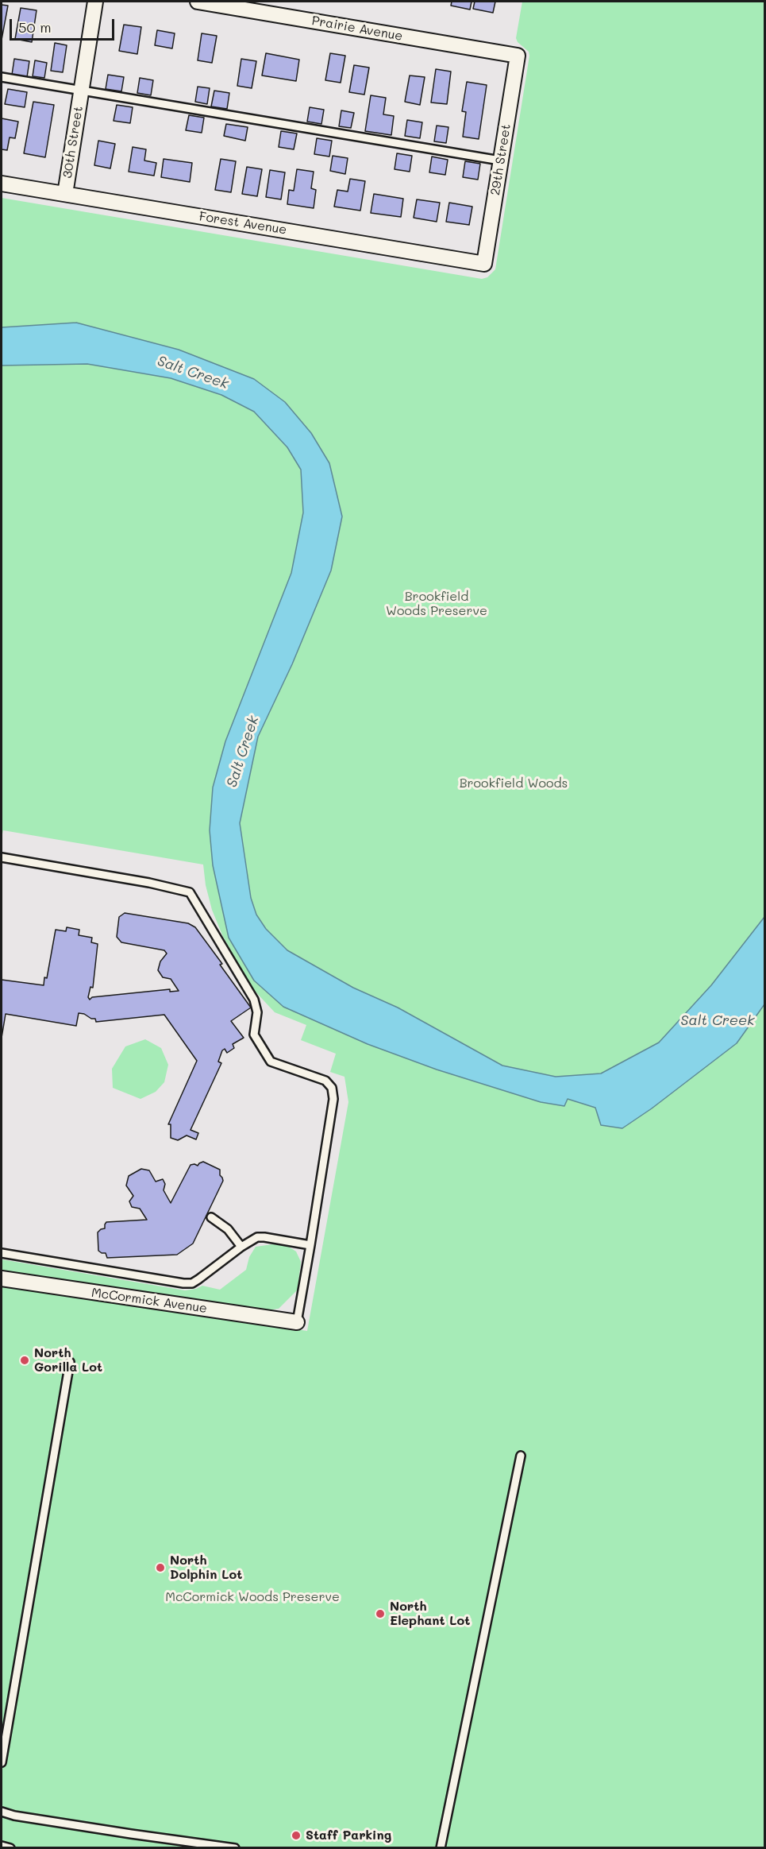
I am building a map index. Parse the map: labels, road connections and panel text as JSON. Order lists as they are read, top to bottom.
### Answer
{
  "streets": {
    "street": [
      "Prairie Avenue",
      "30th Street",
      "29th Street",
      "Forest Avenue",
      "McCormick Avenue"
    ]
  },
  "crossings": [
    ["Prairie Avenue", "29th Street"],
    ["30th Street", "Forest Avenue"],
    ["29th Street", "Forest Avenue"]
  ],
  "water": ["Salt Creek"],
  "parks": ["Brookfield Woods Preserve", "Brookfield Woods", "McCormick Woods Preserve"],
  "places": [
    "North Gorilla Lot",
    "North Dolphin Lot",
    "North Elephant Lot",
    "Staff Parking"
  ],
  "scale_bar": "50 m"
}
